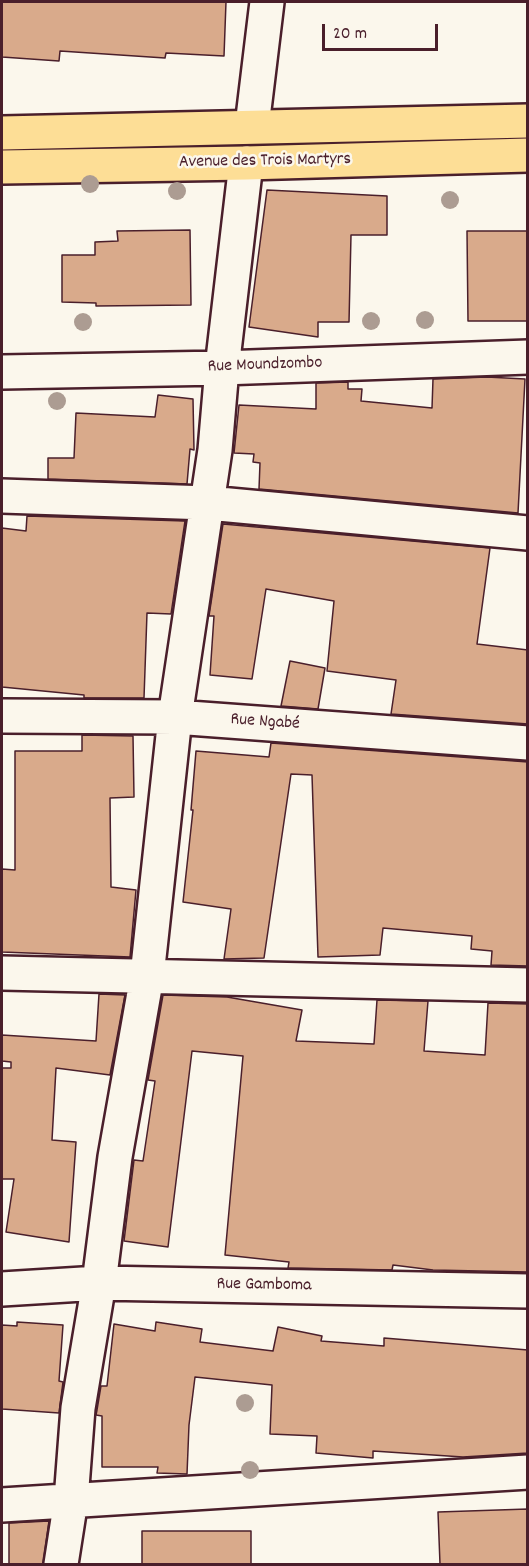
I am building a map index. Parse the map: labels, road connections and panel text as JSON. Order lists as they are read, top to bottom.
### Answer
{
  "streets": {
    "main road": ["Avenue des Trois Martyrs"],
    "street": ["Rue Moundzombo", "Rue Ngabé", "Rue Gamboma"]
  },
  "scale_bar": "20 m"
}
